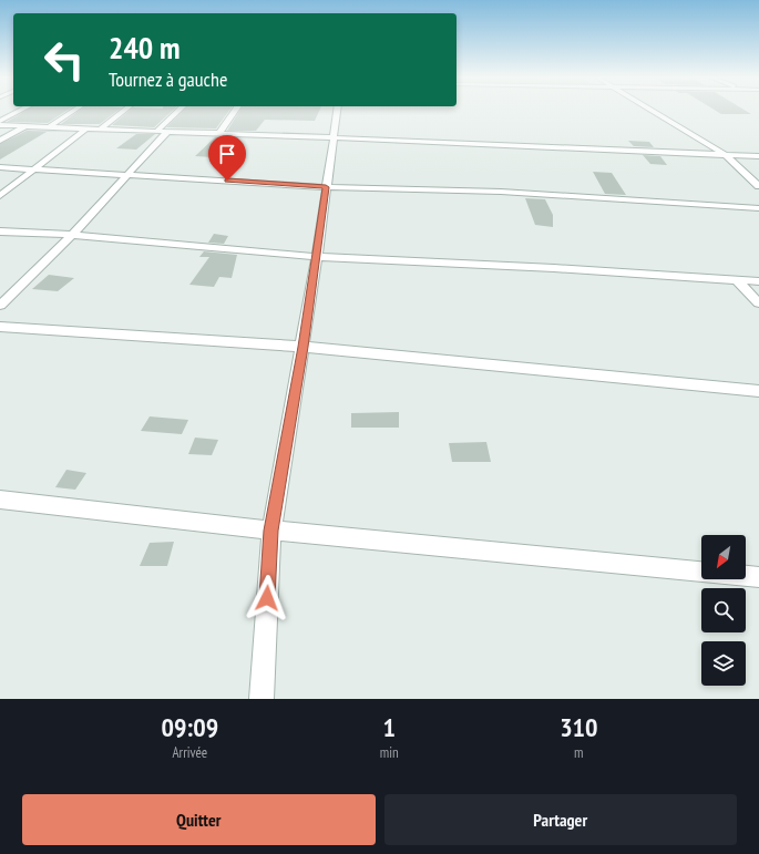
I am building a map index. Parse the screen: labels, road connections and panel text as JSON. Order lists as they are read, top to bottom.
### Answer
{
  "north": "bottom left",
  "page": {
    "turn": ["240 m", "Tournez à gauche"],
    "eta": [
      "09:09",
      "Arrivée",
      "1",
      "min",
      "310",
      "m"
    ],
    "buttons": ["Quitter", "Partager"]
  }
}
